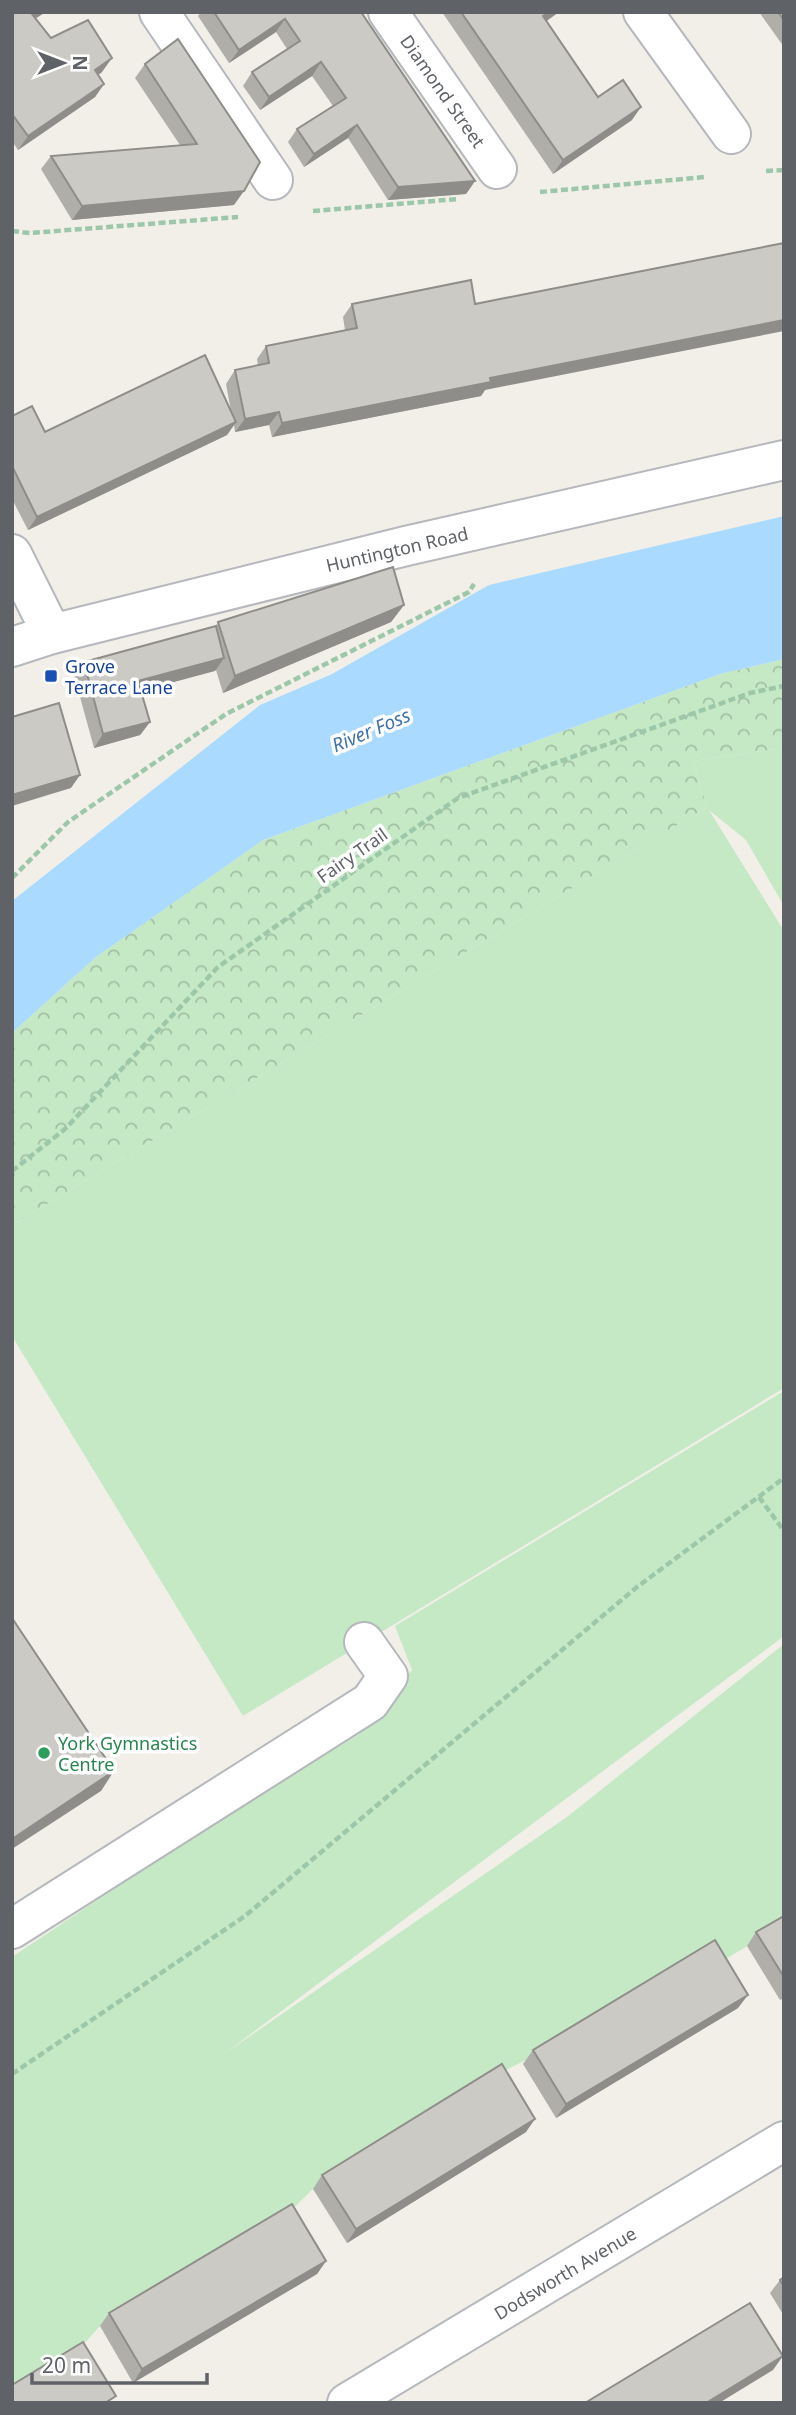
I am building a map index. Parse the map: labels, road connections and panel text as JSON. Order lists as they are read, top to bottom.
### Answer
{
  "streets": {
    "street": ["Diamond Street", "Huntington Road", "Dodsworth Avenue"],
    "path": ["Fairy Trail"]
  },
  "water": ["River Foss"],
  "places": {
    "transit": ["Grove Terrace Lane"],
    "other": ["York Gymnastics Centre"]
  },
  "scale_bar": "20 m",
  "north": "right"
}
